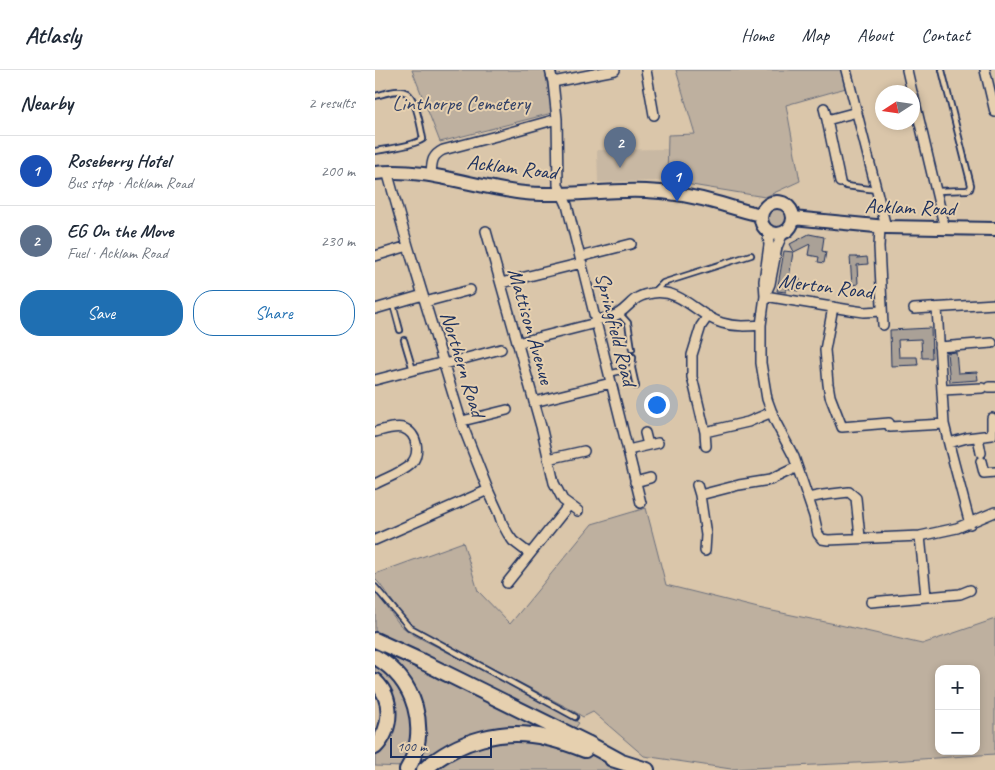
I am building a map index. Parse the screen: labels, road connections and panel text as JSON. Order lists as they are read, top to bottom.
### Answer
{
  "streets": {
    "main road": ["Acklam Road"],
    "street": [
      "Merton Road",
      "Mattison Avenue",
      "Springfield Road",
      "Northern Road"
    ]
  },
  "crossings": [
    ["Acklam Road", "Springfield Road"],
    ["Acklam Road", "Northern Road"]
  ],
  "parks": ["Linthorpe Cemetery"],
  "scale_bar": "100 m",
  "north": "left",
  "page": {
    "header": "Atlasly",
    "nav": [
      "Home",
      "Map",
      "About",
      "Contact"
    ],
    "heading": ["Nearby", "2 results"],
    "pins": ["2", "1"],
    "list": [
      {
        "mark": "1",
        "name": "Roseberry Hotel",
        "note": "Bus stop · Acklam Road",
        "value": "200 m"
      },
      {
        "mark": "2",
        "name": "EG On the Move",
        "note": "Fuel · Acklam Road",
        "value": "230 m"
      }
    ],
    "buttons": ["Save", "Share"],
    "map_buttons": ["+", "−"],
    "scale": "100 m"
  }
}
